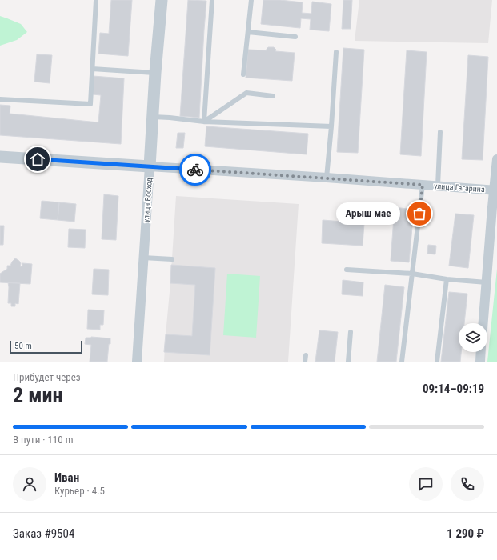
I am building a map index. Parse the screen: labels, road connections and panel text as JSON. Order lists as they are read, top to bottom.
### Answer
{
  "streets": {
    "street": ["улица Гагарина", "улица Восход"]
  },
  "crossings": [
    ["улица Гагарина", "улица Восход"]
  ],
  "places": ["Арыш мае"],
  "scale_bar": "50 m",
  "page": {
    "bubble": "Арыш мае",
    "scale": "50 m",
    "heading": ["2 мин", "Прибудет через", "09:14–09:19"],
    "panel": [
      "Иван",
      "Курьер · 4.5",
      "Заказ #9504",
      "1 290 ₽"
    ],
    "bar": "В пути · 110 m"
  }
}
